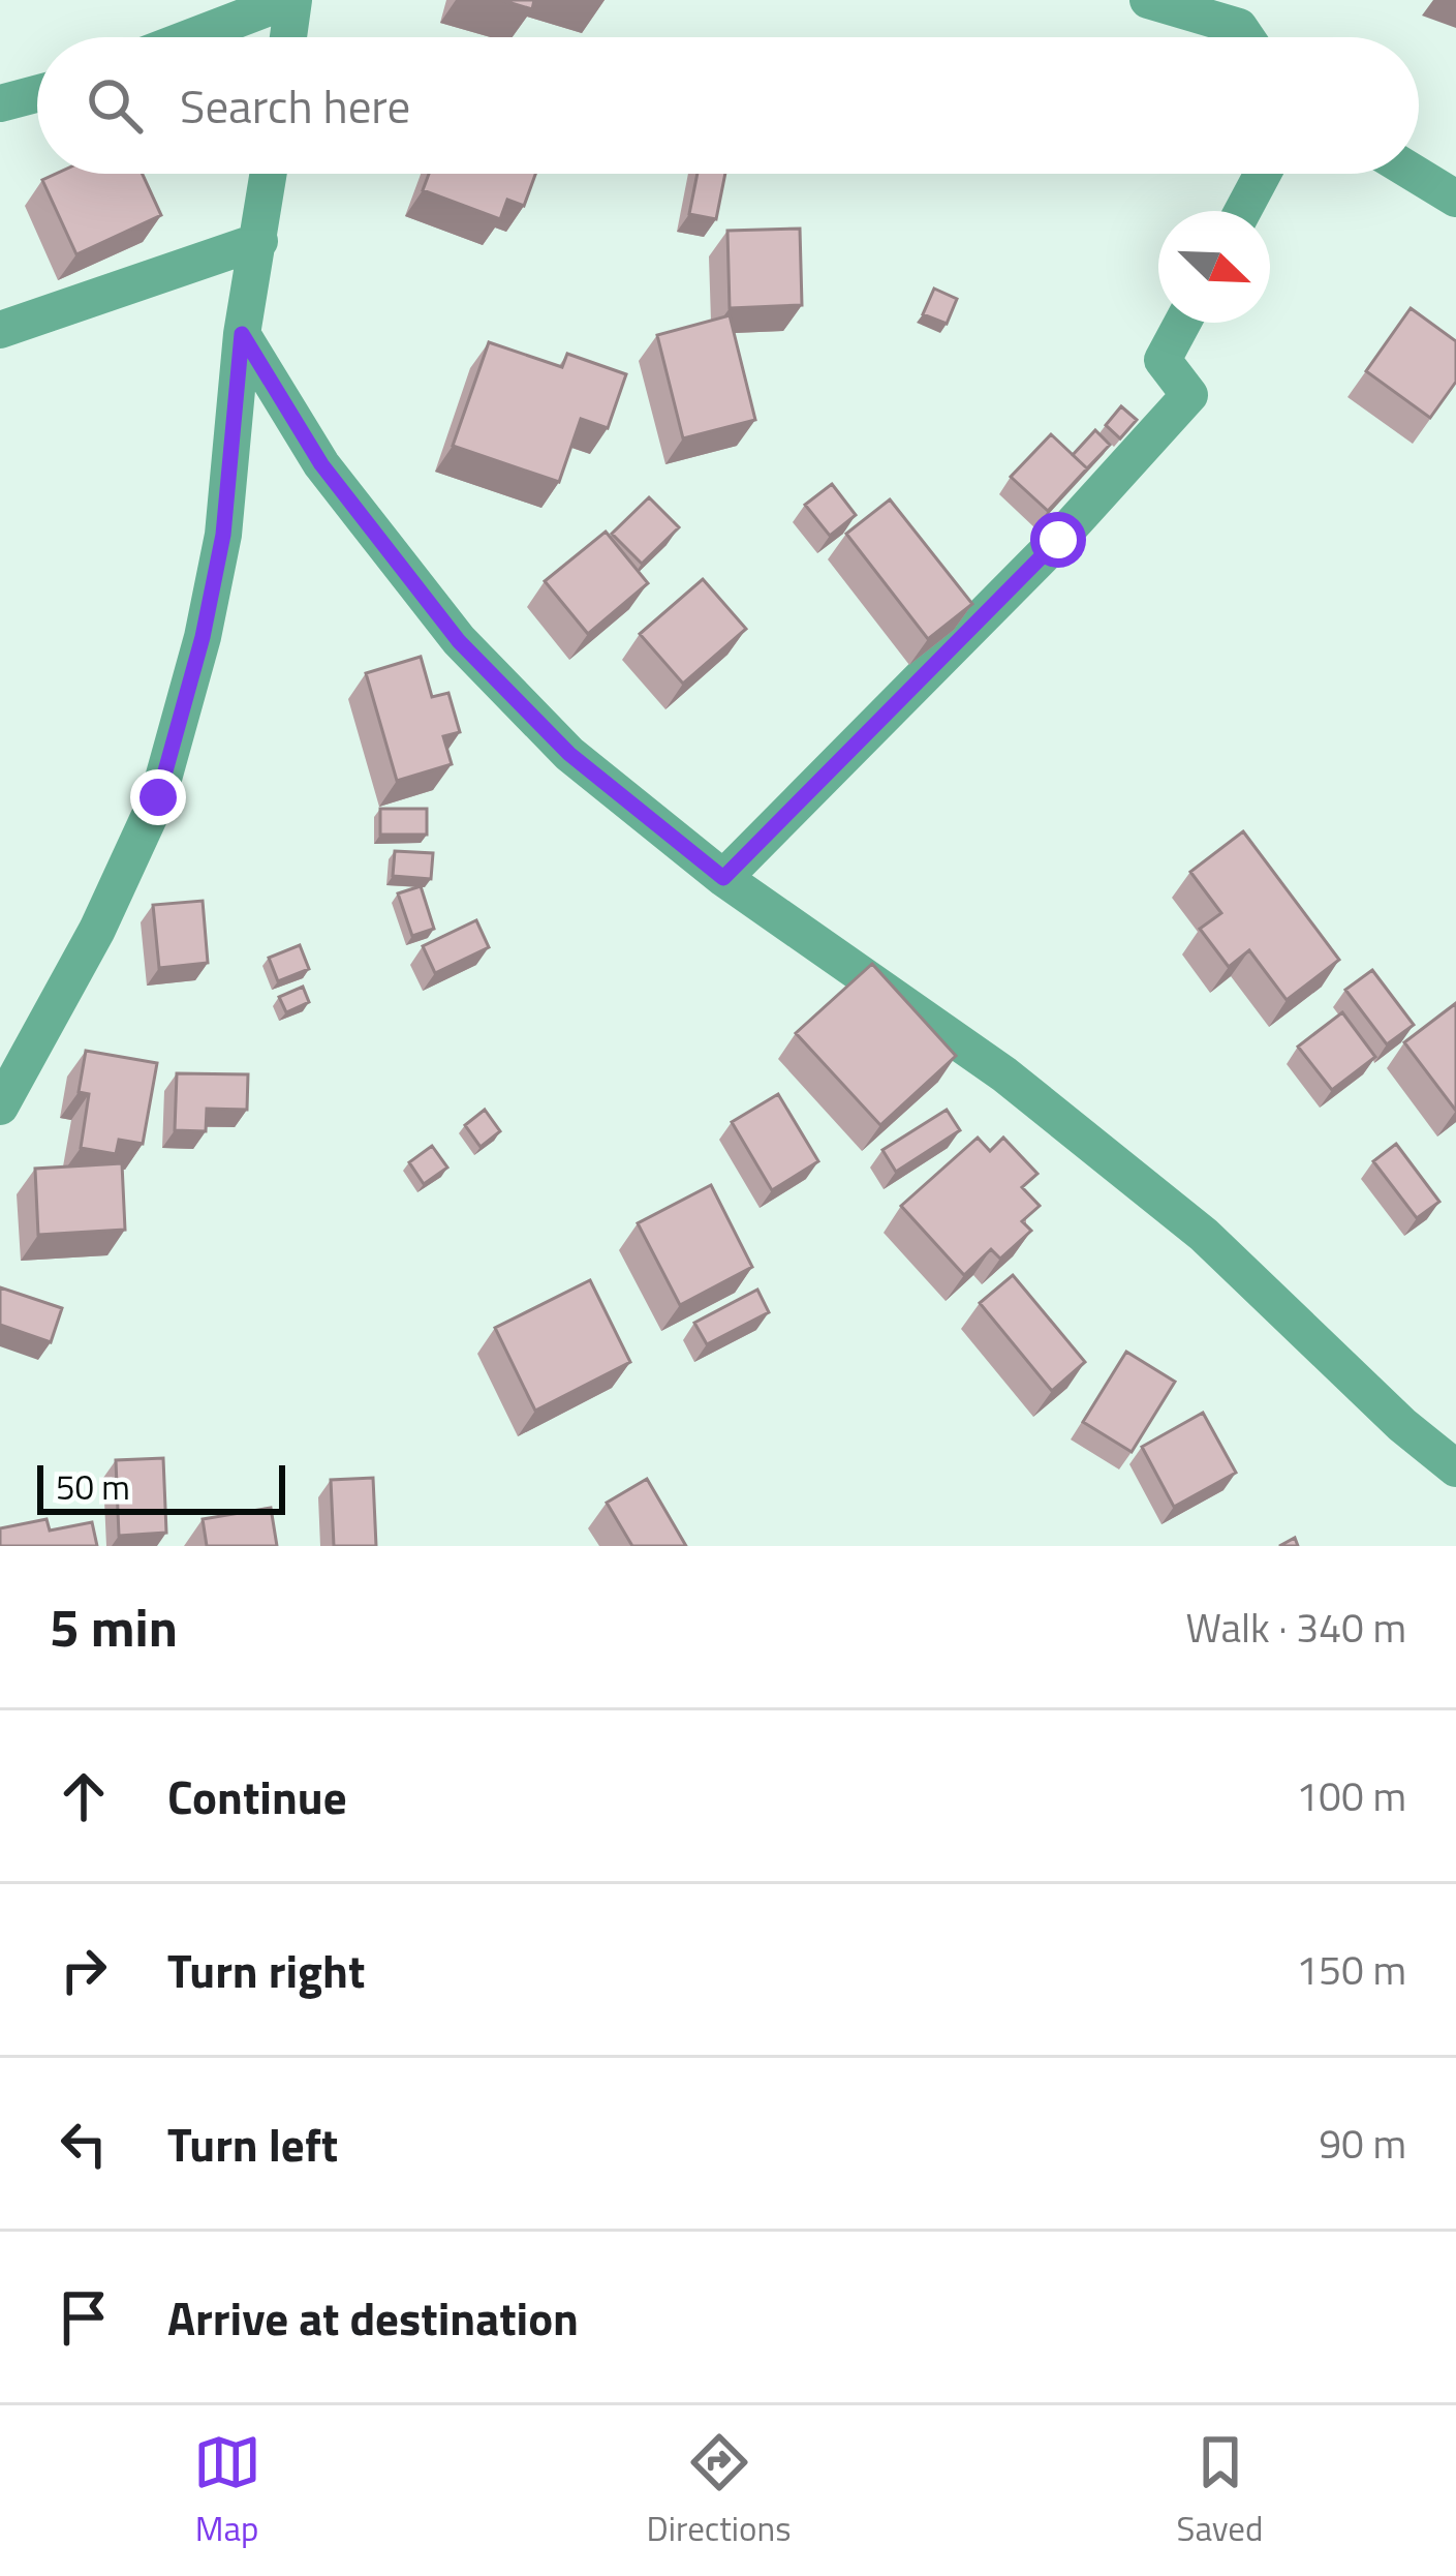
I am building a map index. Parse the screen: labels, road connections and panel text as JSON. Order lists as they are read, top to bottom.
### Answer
{
  "scale_bar": "50 m",
  "north": "bottom right",
  "page": {
    "search": "Search here",
    "scale": "50 m",
    "heading": ["5 min", "Walk · 340 m"],
    "list": [
      ["Continue", "100 m"],
      ["Turn right", "150 m"],
      ["Turn left", "90 m"],
      "Arrive at destination"
    ],
    "nav": ["Map", "Directions", "Saved"]
  }
}
